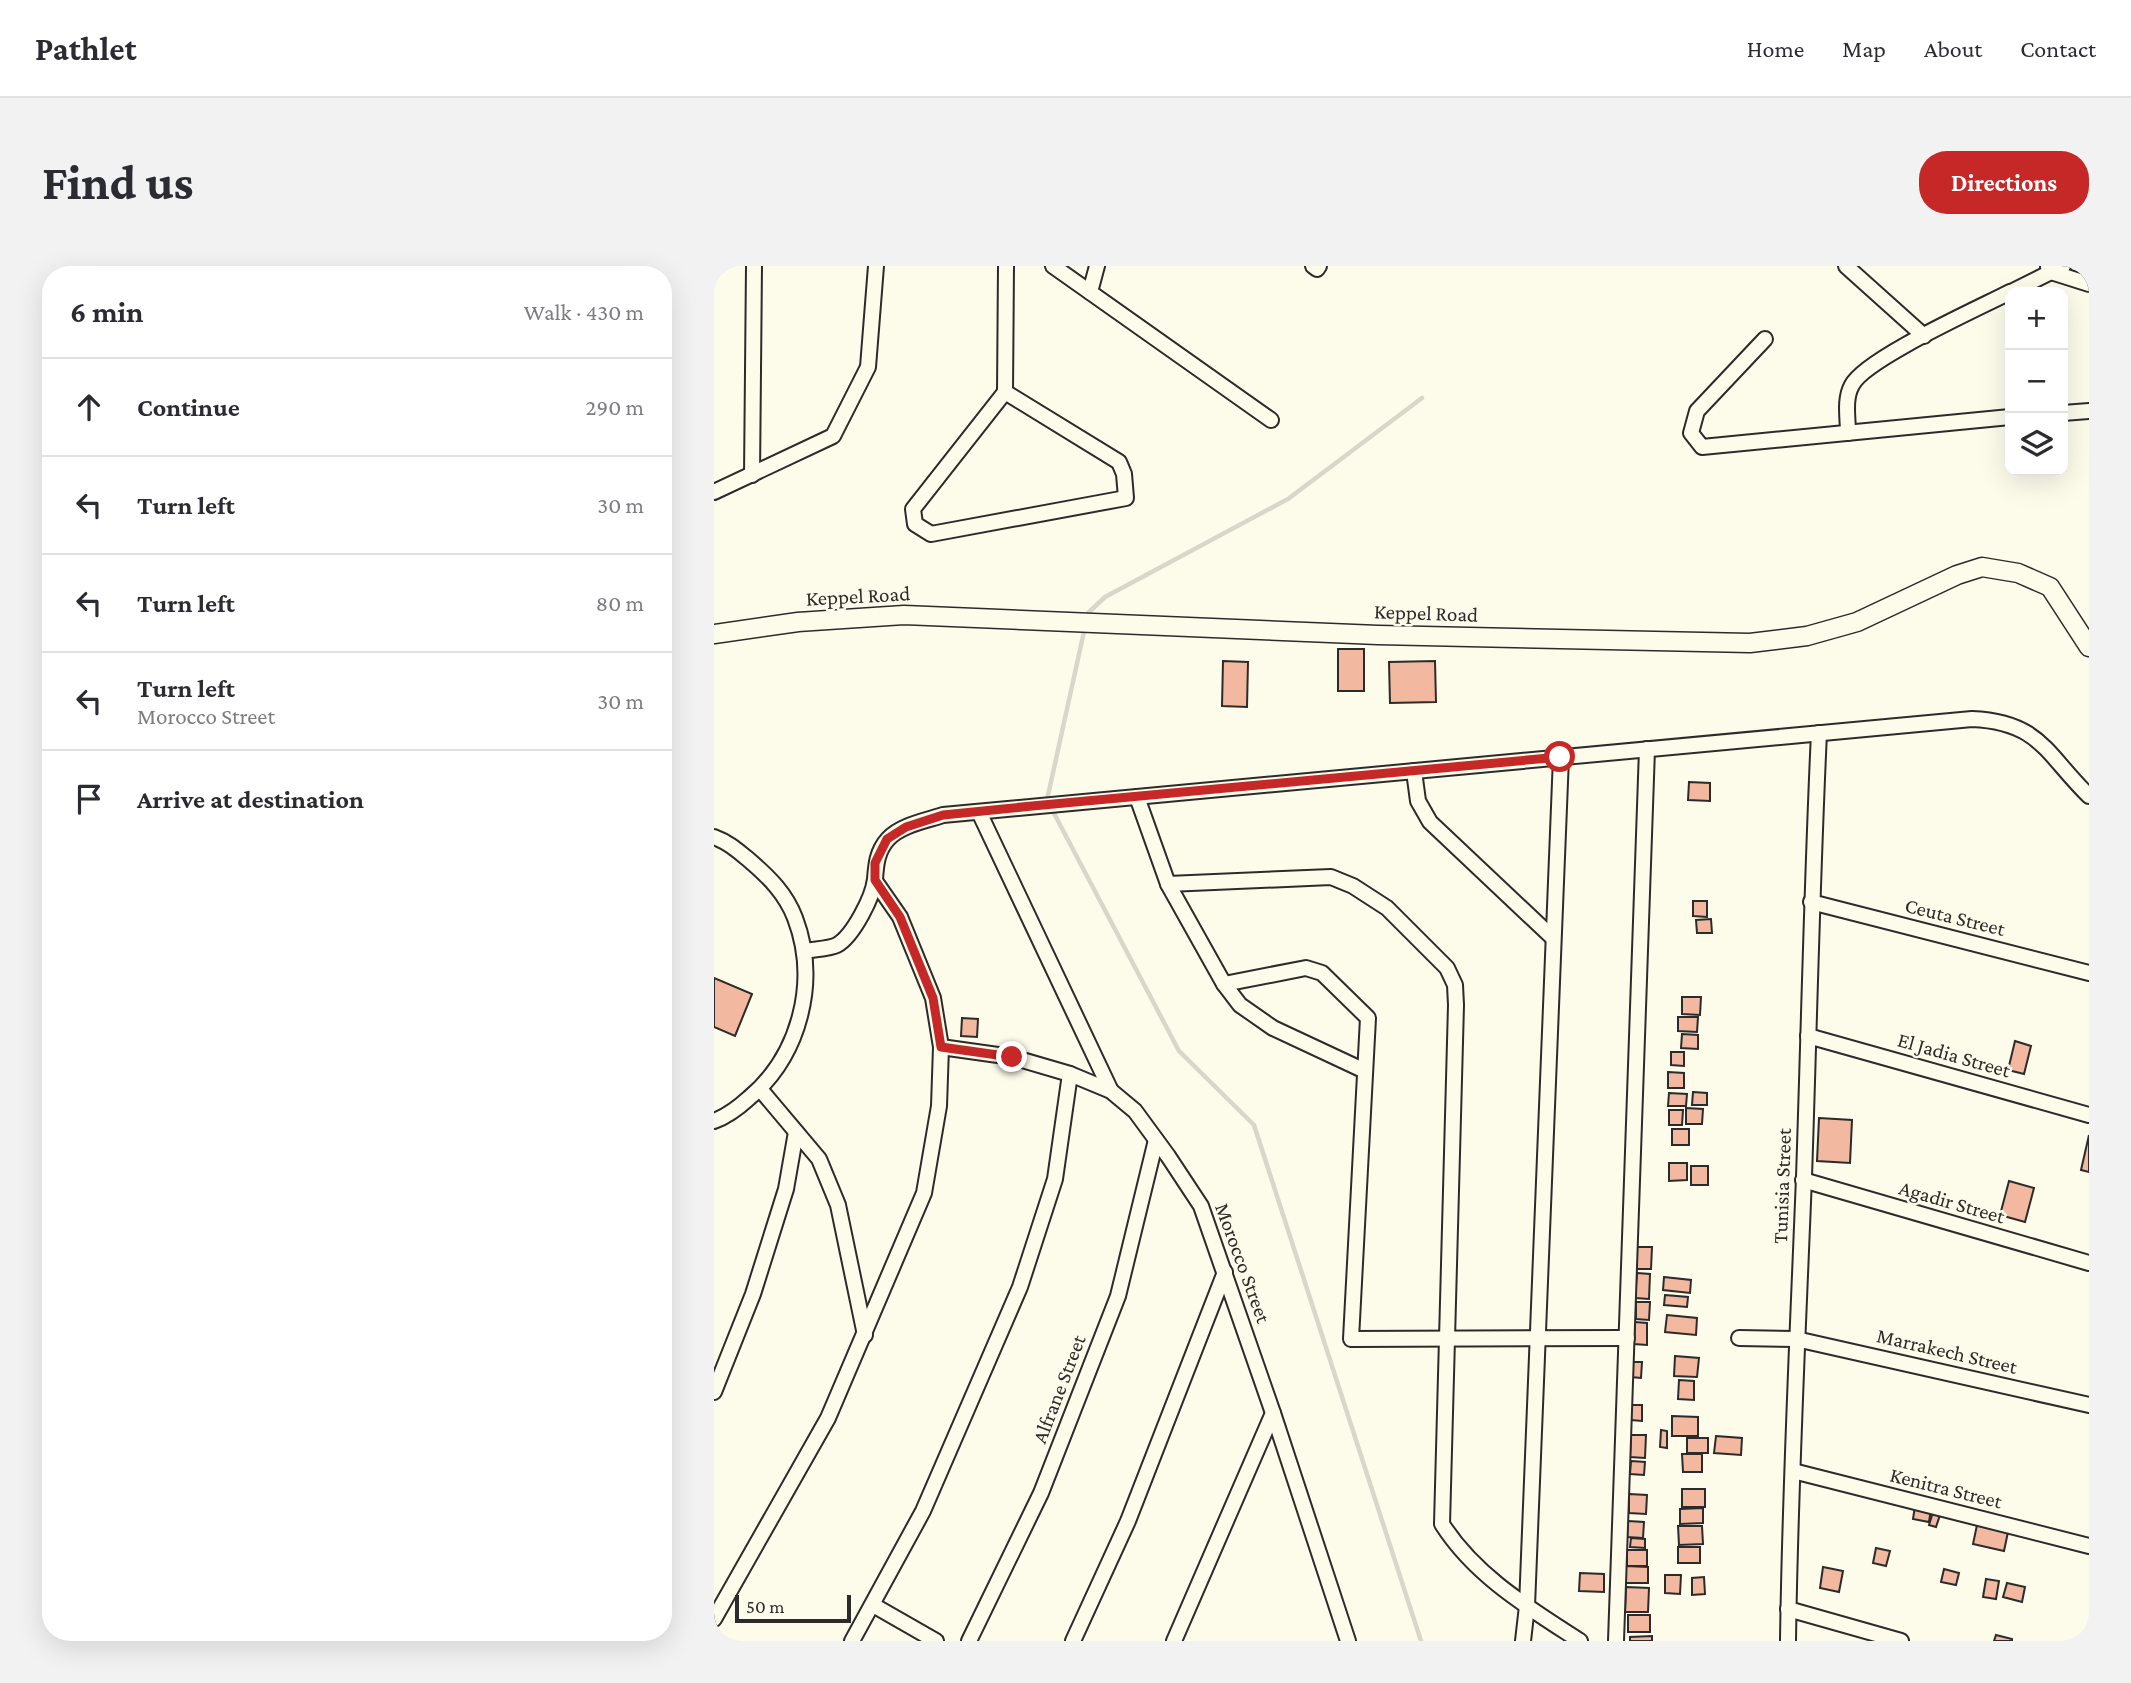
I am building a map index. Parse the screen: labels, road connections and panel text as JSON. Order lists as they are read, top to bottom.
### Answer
{
  "streets": {
    "street": [
      "Keppel Road",
      "Ceuta Street",
      "El Jadia Street",
      "Tunisia Street",
      "Agadir Street",
      "Morocco Street",
      "Marrakech Street",
      "Alfrane Street",
      "Kenitra Street"
    ]
  },
  "crossings": [
    ["Ceuta Street", "Tunisia Street"],
    ["El Jadia Street", "Tunisia Street"],
    ["Tunisia Street", "Agadir Street"],
    ["Tunisia Street", "Marrakech Street"],
    ["Tunisia Street", "Kenitra Street"],
    ["Morocco Street", "Alfrane Street"]
  ],
  "scale_bar": "50 m",
  "page": {
    "header": "Pathlet",
    "nav": [
      "Home",
      "Map",
      "About",
      "Contact"
    ],
    "buttons": "Directions",
    "title": "Find us",
    "heading": ["6 min", "Walk · 430 m"],
    "map_buttons": ["+", "−"],
    "list": [
      ["Continue", "290 m"],
      ["Turn left", "30 m"],
      ["Turn left", "80 m"],
      ["Turn left", "Morocco Street", "30 m"],
      "Arrive at destination"
    ],
    "scale": "50 m"
  }
}
